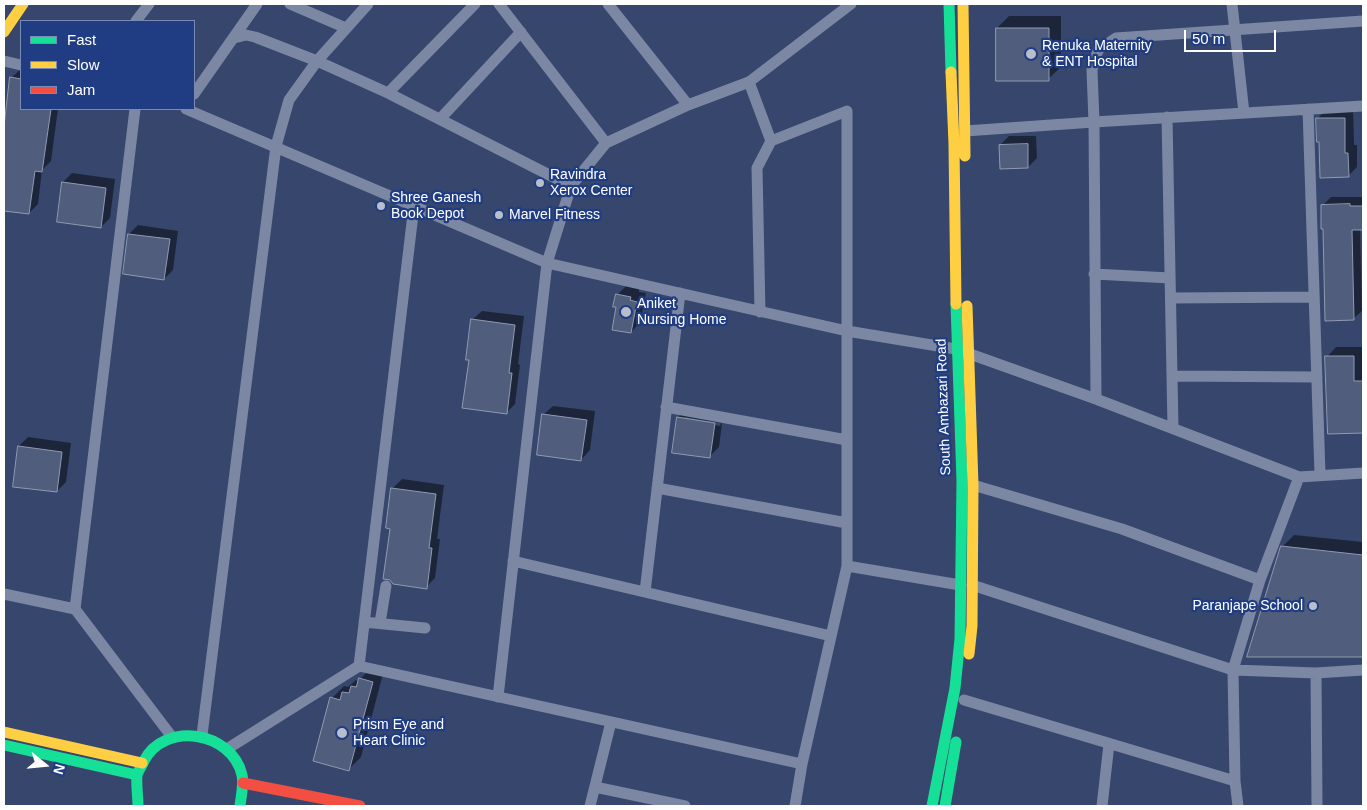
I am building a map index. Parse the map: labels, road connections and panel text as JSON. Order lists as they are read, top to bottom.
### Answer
{
  "streets": {
    "main road": ["South Ambazari Road"]
  },
  "places": [
    "Renuka Maternity & ENT Hospital",
    "Ravindra Xerox Center",
    "Shree Ganesh Book Depot",
    "Marvel Fitness",
    "Aniket Nursing Home",
    "Paranjape School",
    "Prism Eye and Heart Clinic"
  ],
  "legend": ["Fast", "Slow", "Jam"],
  "scale_bar": "50 m",
  "north": "right"
}
